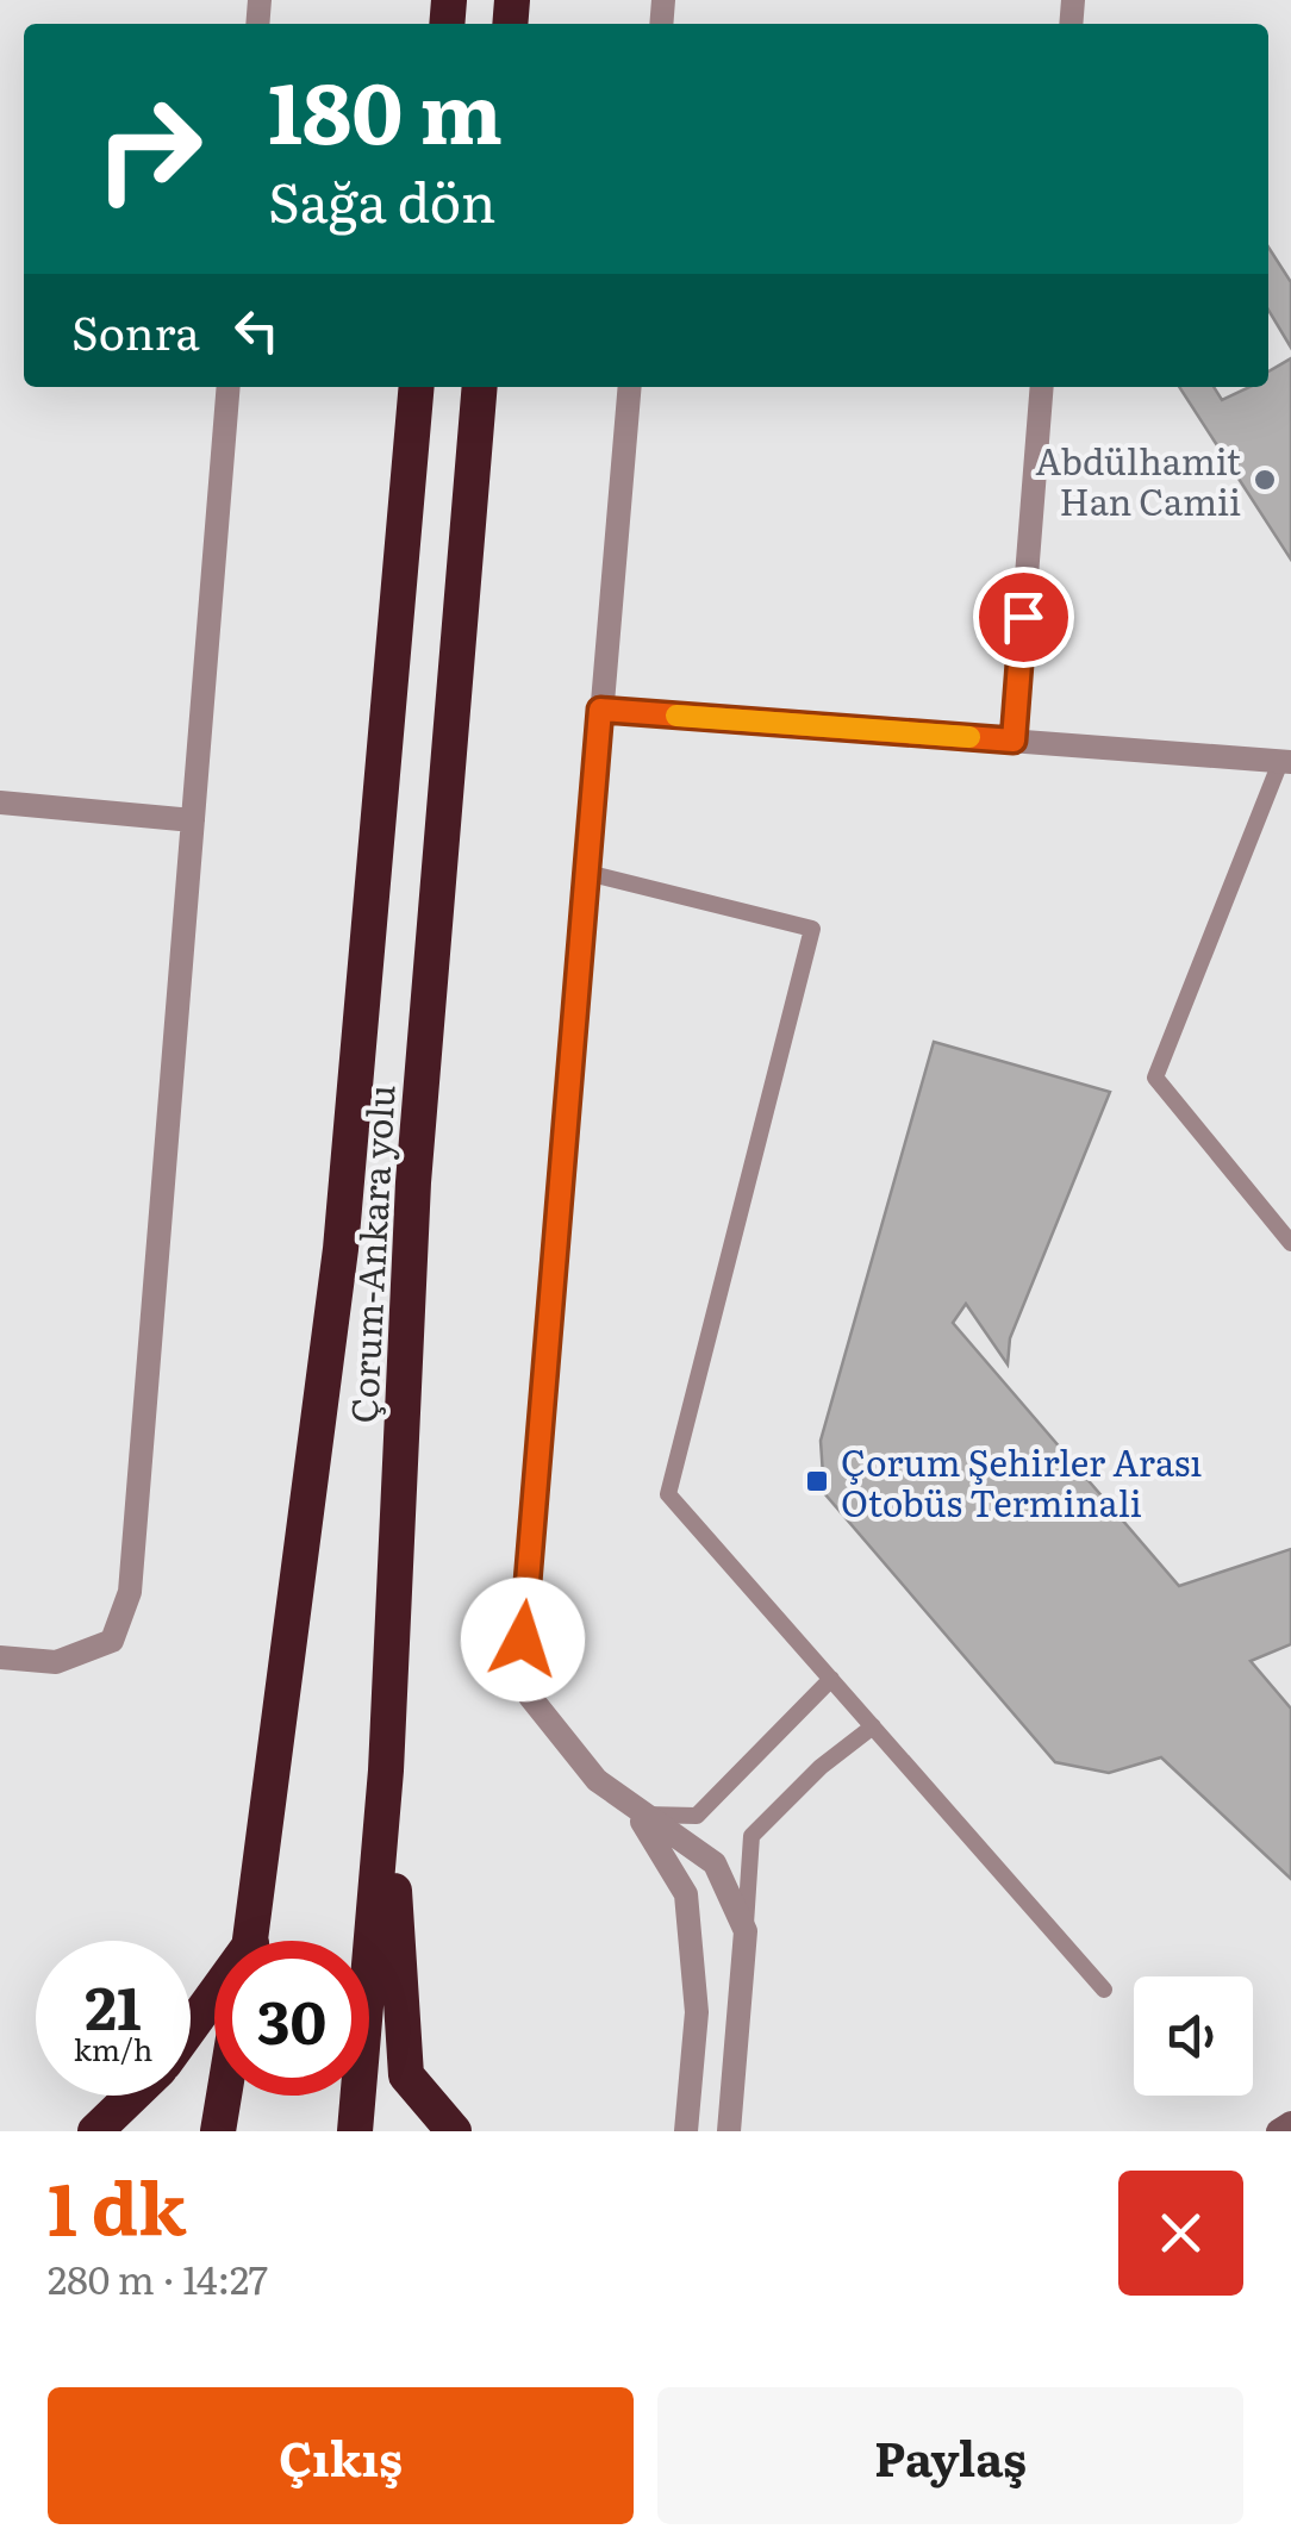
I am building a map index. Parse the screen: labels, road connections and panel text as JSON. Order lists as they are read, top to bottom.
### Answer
{
  "streets": {
    "highway": ["Çorum-Ankara yolu"]
  },
  "places": {
    "other": ["Abdülhamit Han Camii"],
    "transit": ["Çorum Şehirler Arası Otobüs Terminali"]
  },
  "page": {
    "turn": ["180 m", "Sağa dön"],
    "then": "Sonra",
    "speed": "21 km/h",
    "limit": "30",
    "heading": ["1 dk", "280 m · 14:27"],
    "buttons": ["Çıkış", "Paylaş"]
  }
}
